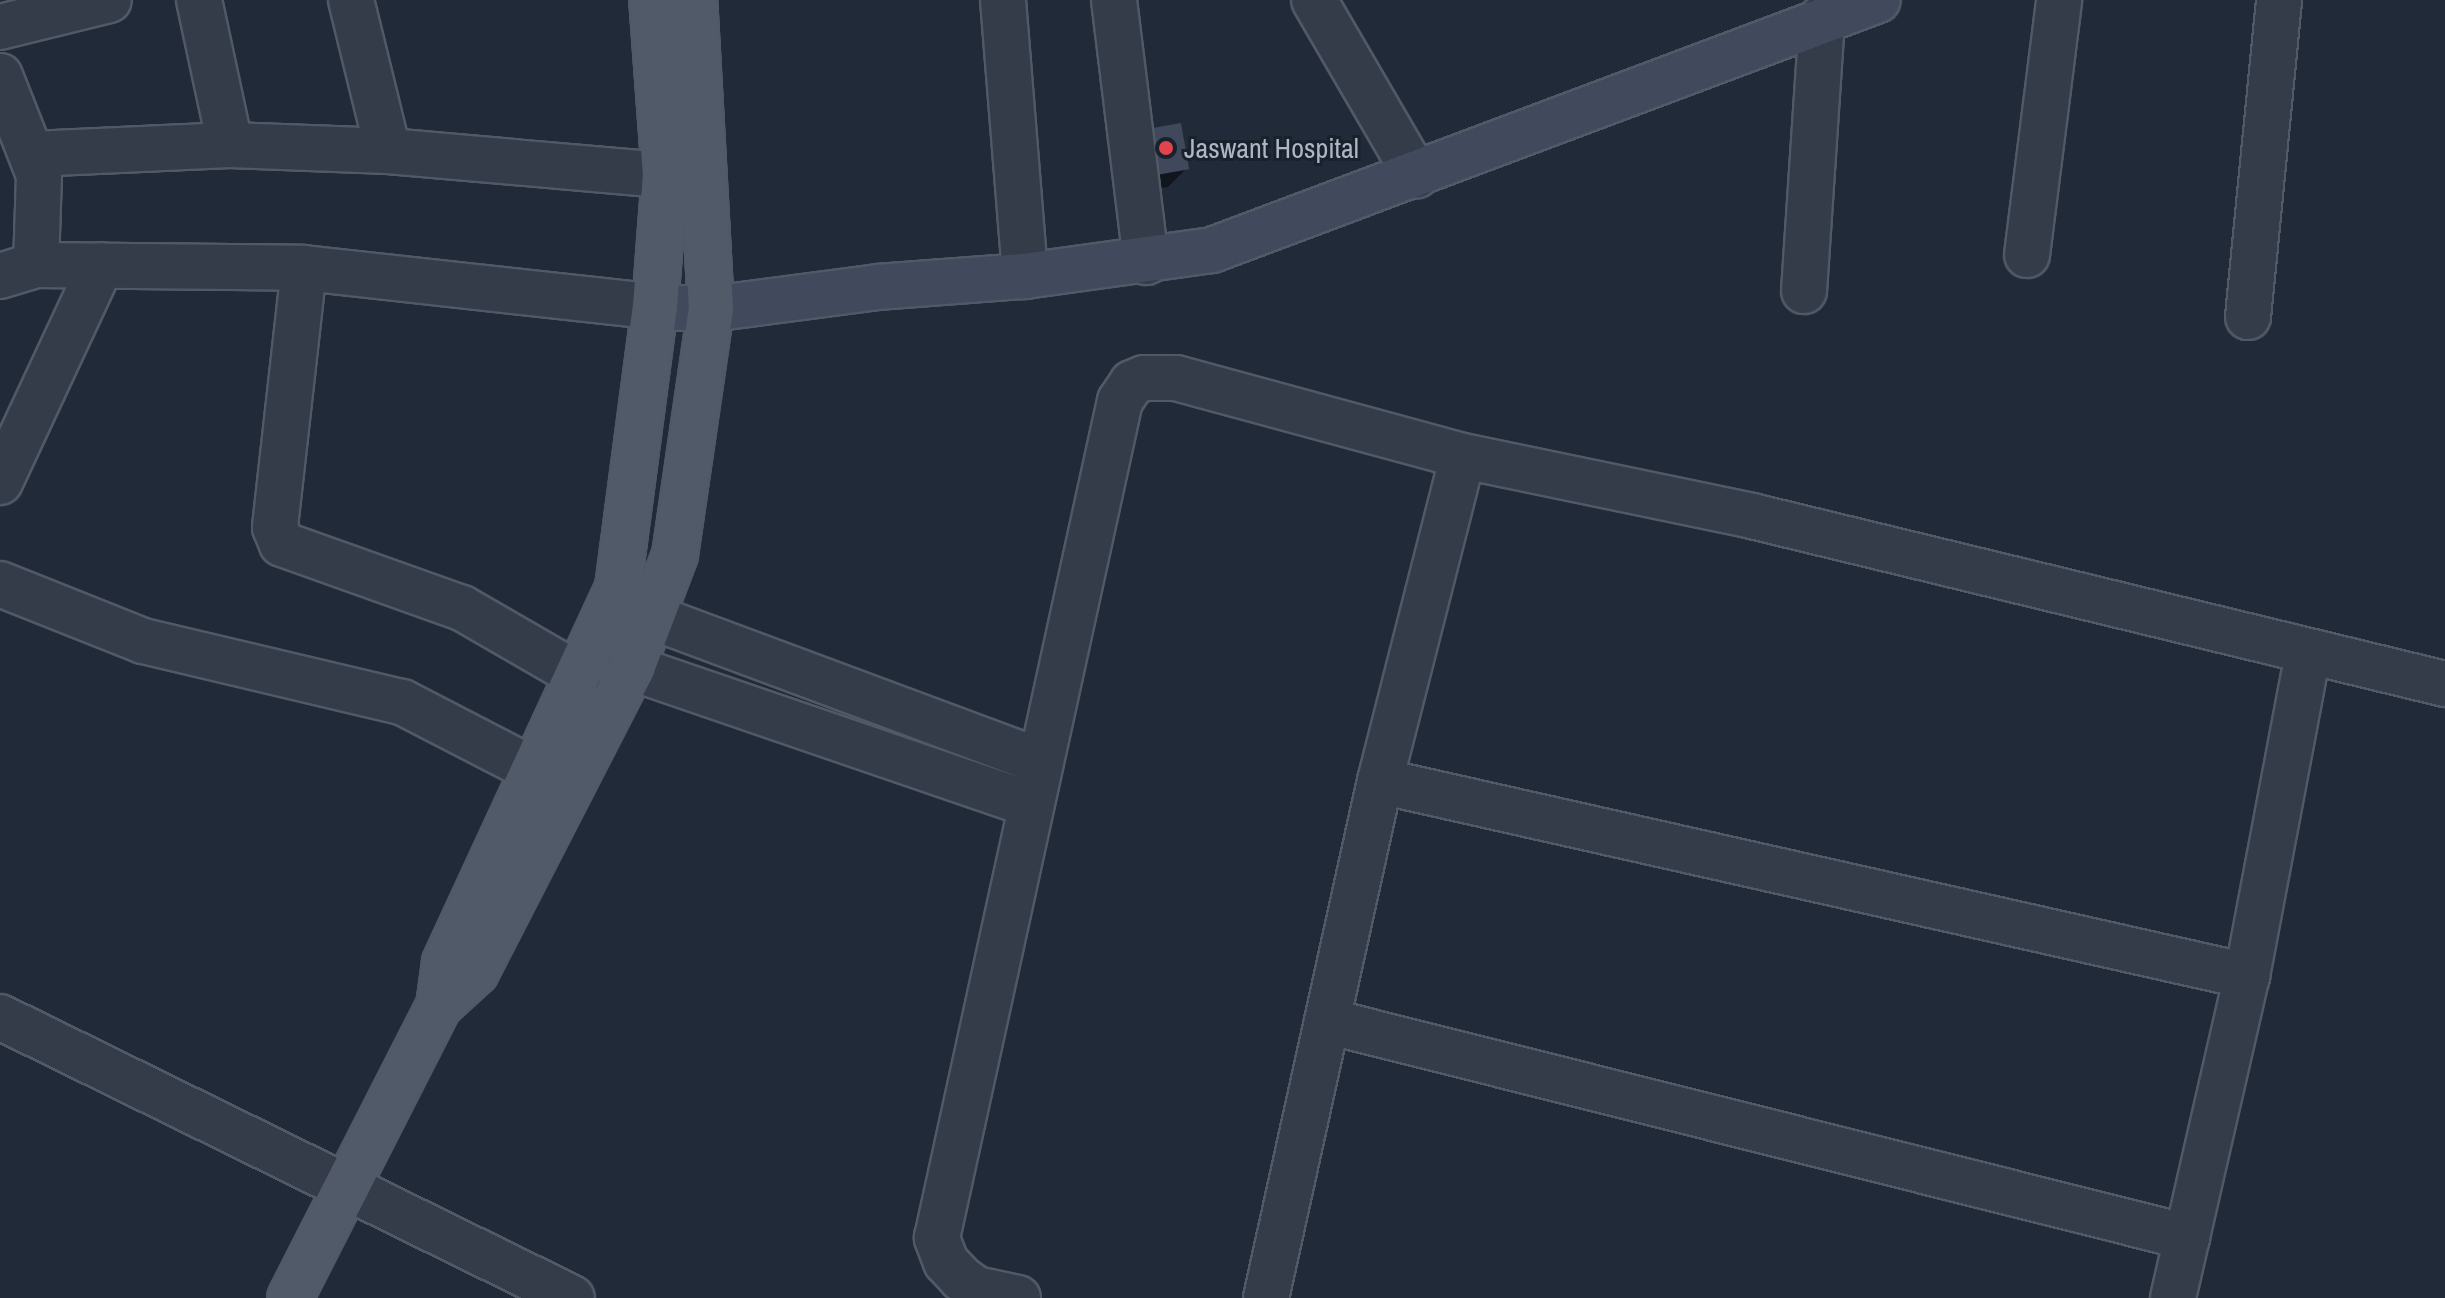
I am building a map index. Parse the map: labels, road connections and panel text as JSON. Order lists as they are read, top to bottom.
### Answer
{
  "places": ["Jaswant Hospital"]
}
